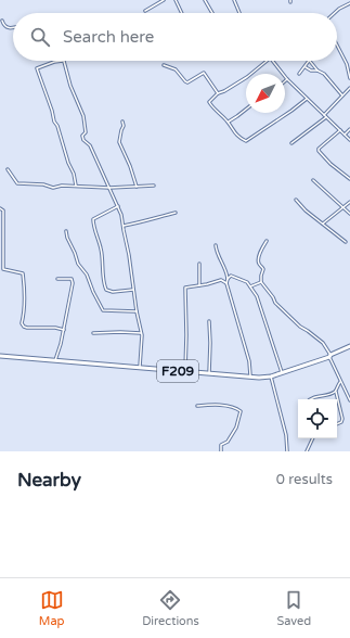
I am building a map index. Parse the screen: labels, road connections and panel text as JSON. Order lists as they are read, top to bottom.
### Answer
{
  "streets": {
    "main road": ["F209"]
  },
  "north": "bottom left",
  "page": {
    "search": "Search here",
    "heading": ["Nearby", "0 results"],
    "nav": ["Map", "Directions", "Saved"]
  }
}
